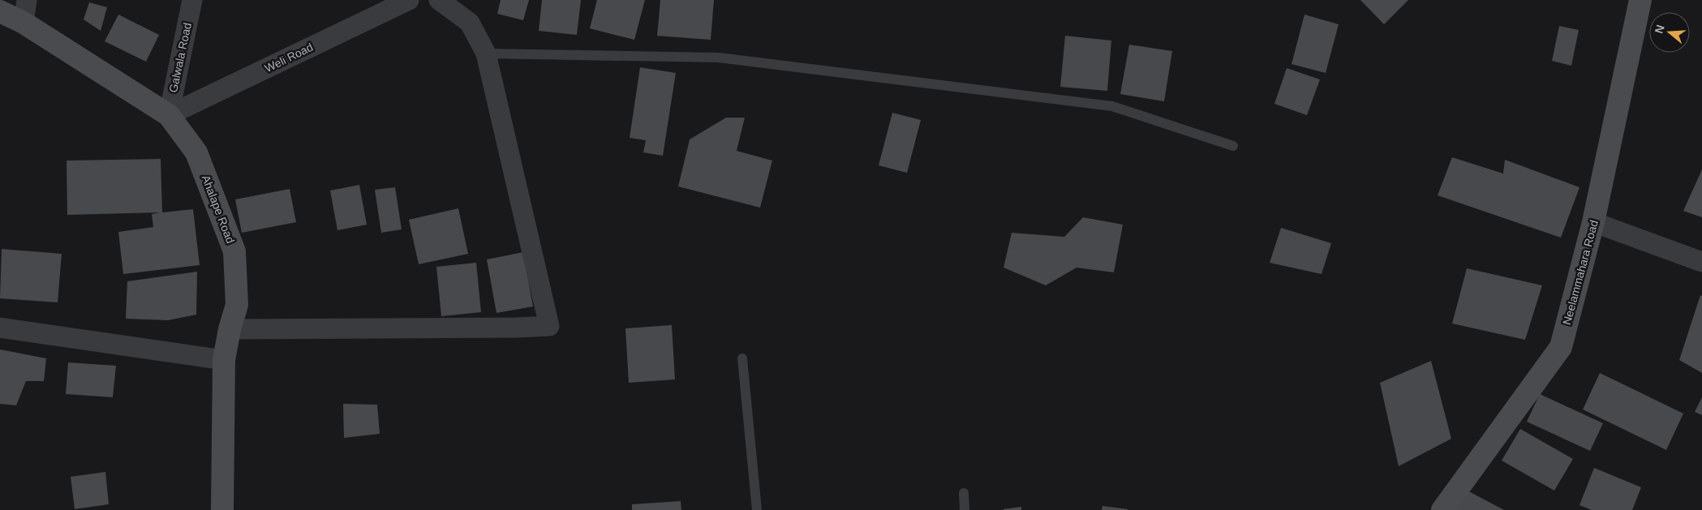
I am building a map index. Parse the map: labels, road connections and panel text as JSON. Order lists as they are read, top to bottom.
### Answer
{
  "streets": {
    "street": [
      "Galwala Road",
      "Weli Road",
      "Ahalape Road",
      "Neelammahara Road"
    ]
  },
  "crossings": [
    ["Galwala Road", "Weli Road"],
    ["Galwala Road", "Ahalape Road"],
    ["Weli Road", "Ahalape Road"]
  ],
  "north": "left"
}
